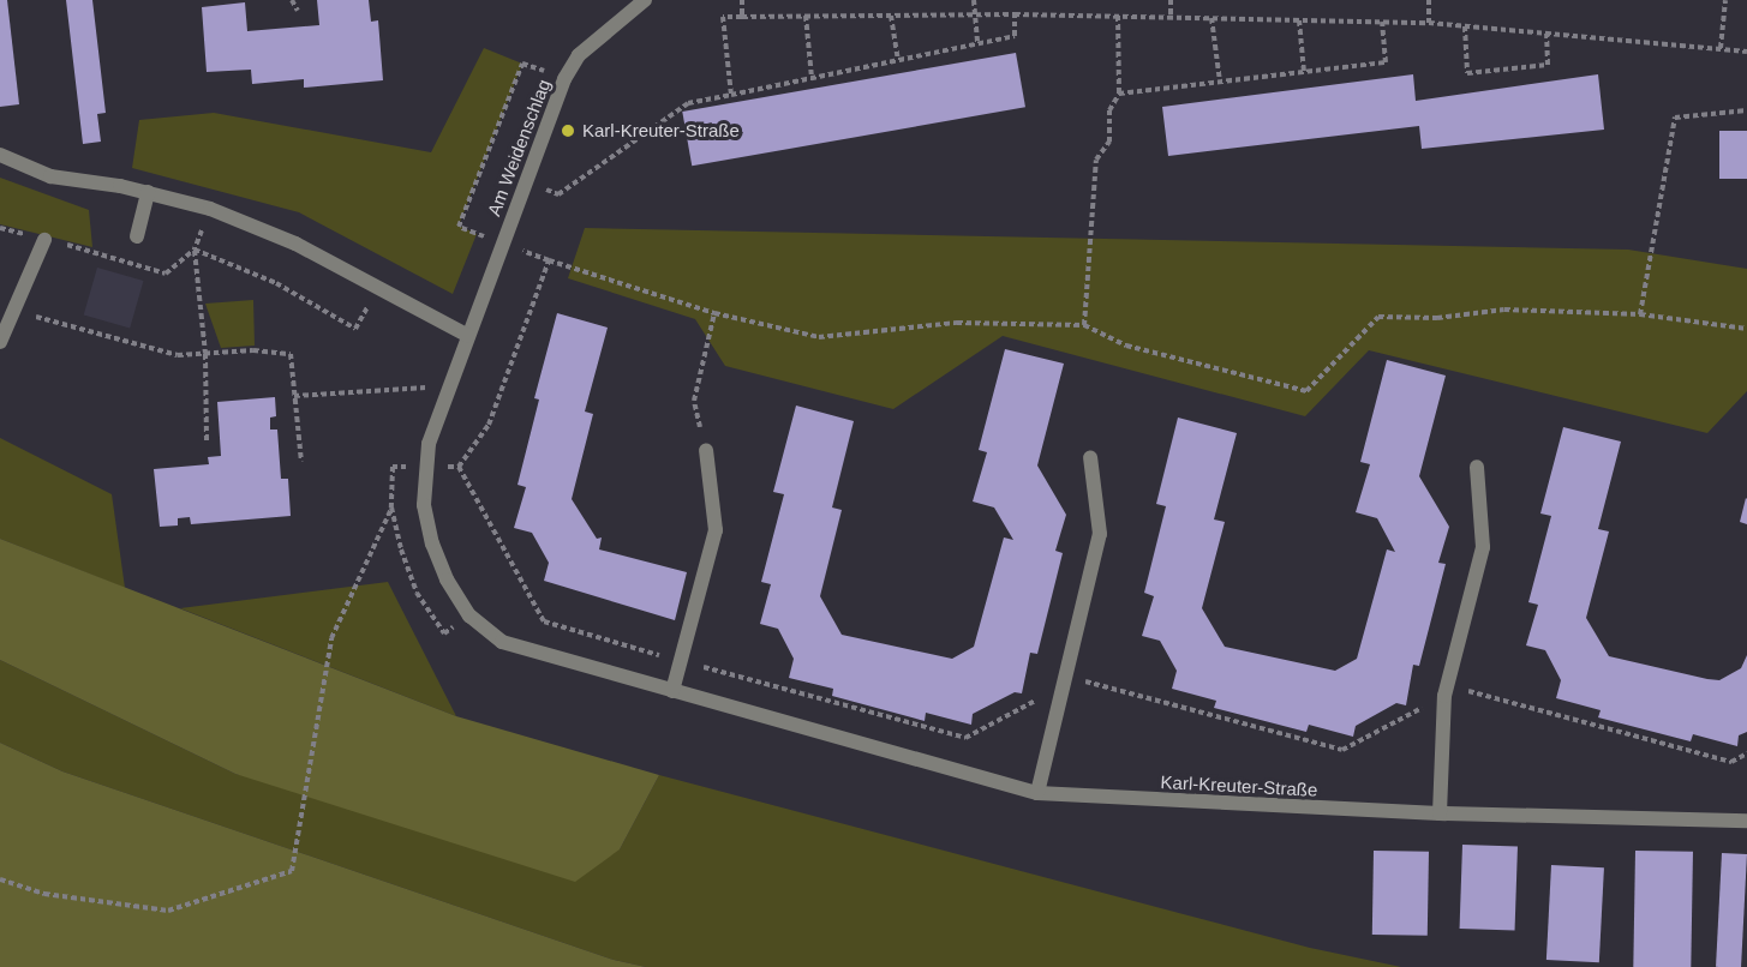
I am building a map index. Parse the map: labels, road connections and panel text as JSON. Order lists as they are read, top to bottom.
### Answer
{
  "streets": {
    "street": ["Am Weidenschlag", "Karl-Kreuter-Straße"]
  },
  "crossings": [
    ["Am Weidenschlag", "Karl-Kreuter-Straße"]
  ],
  "places": ["Karl-Kreuter-Straße"]
}
